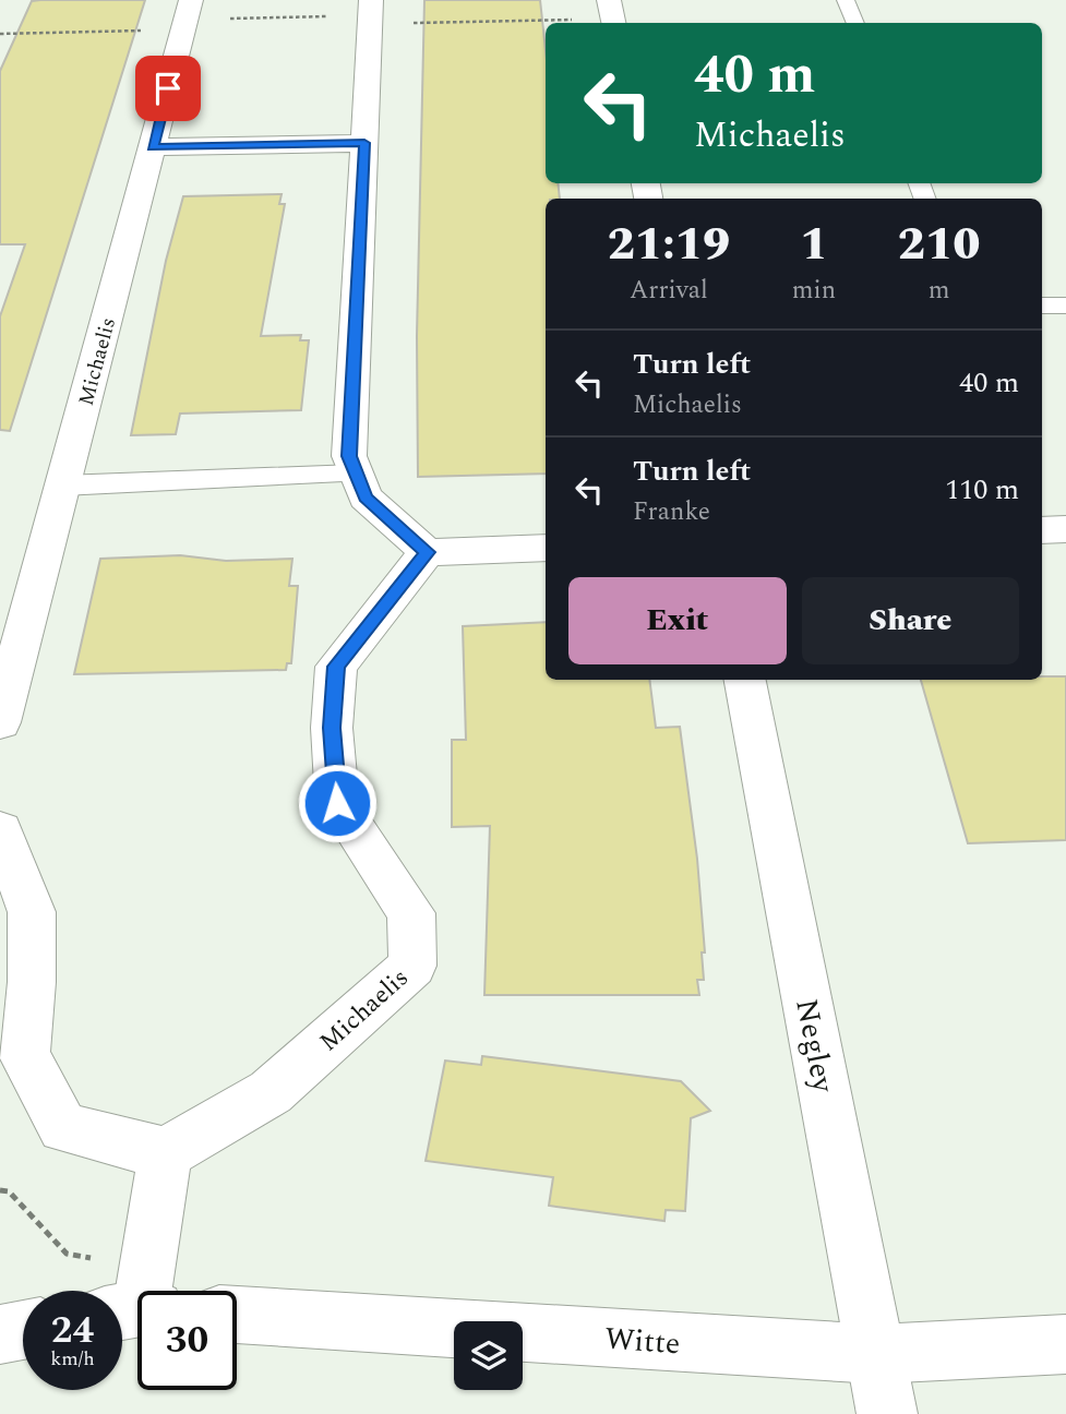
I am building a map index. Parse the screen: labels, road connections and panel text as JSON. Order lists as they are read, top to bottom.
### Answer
{
  "streets": {
    "street": ["Michaelis", "Negley", "Witte"]
  },
  "crossings": [
    ["Negley", "Witte"]
  ],
  "page": {
    "turn": ["40 m", "Michaelis"],
    "eta": [
      "21:19",
      "Arrival",
      "1",
      "min",
      "210",
      "m"
    ],
    "list": [
      {
        "name": "Turn left",
        "note": "Michaelis",
        "value": "40 m"
      },
      {
        "name": "Turn left",
        "note": "Franke",
        "value": "110 m"
      }
    ],
    "buttons": ["Exit", "Share"],
    "speed": "24 km/h",
    "limit": "30"
  }
}
